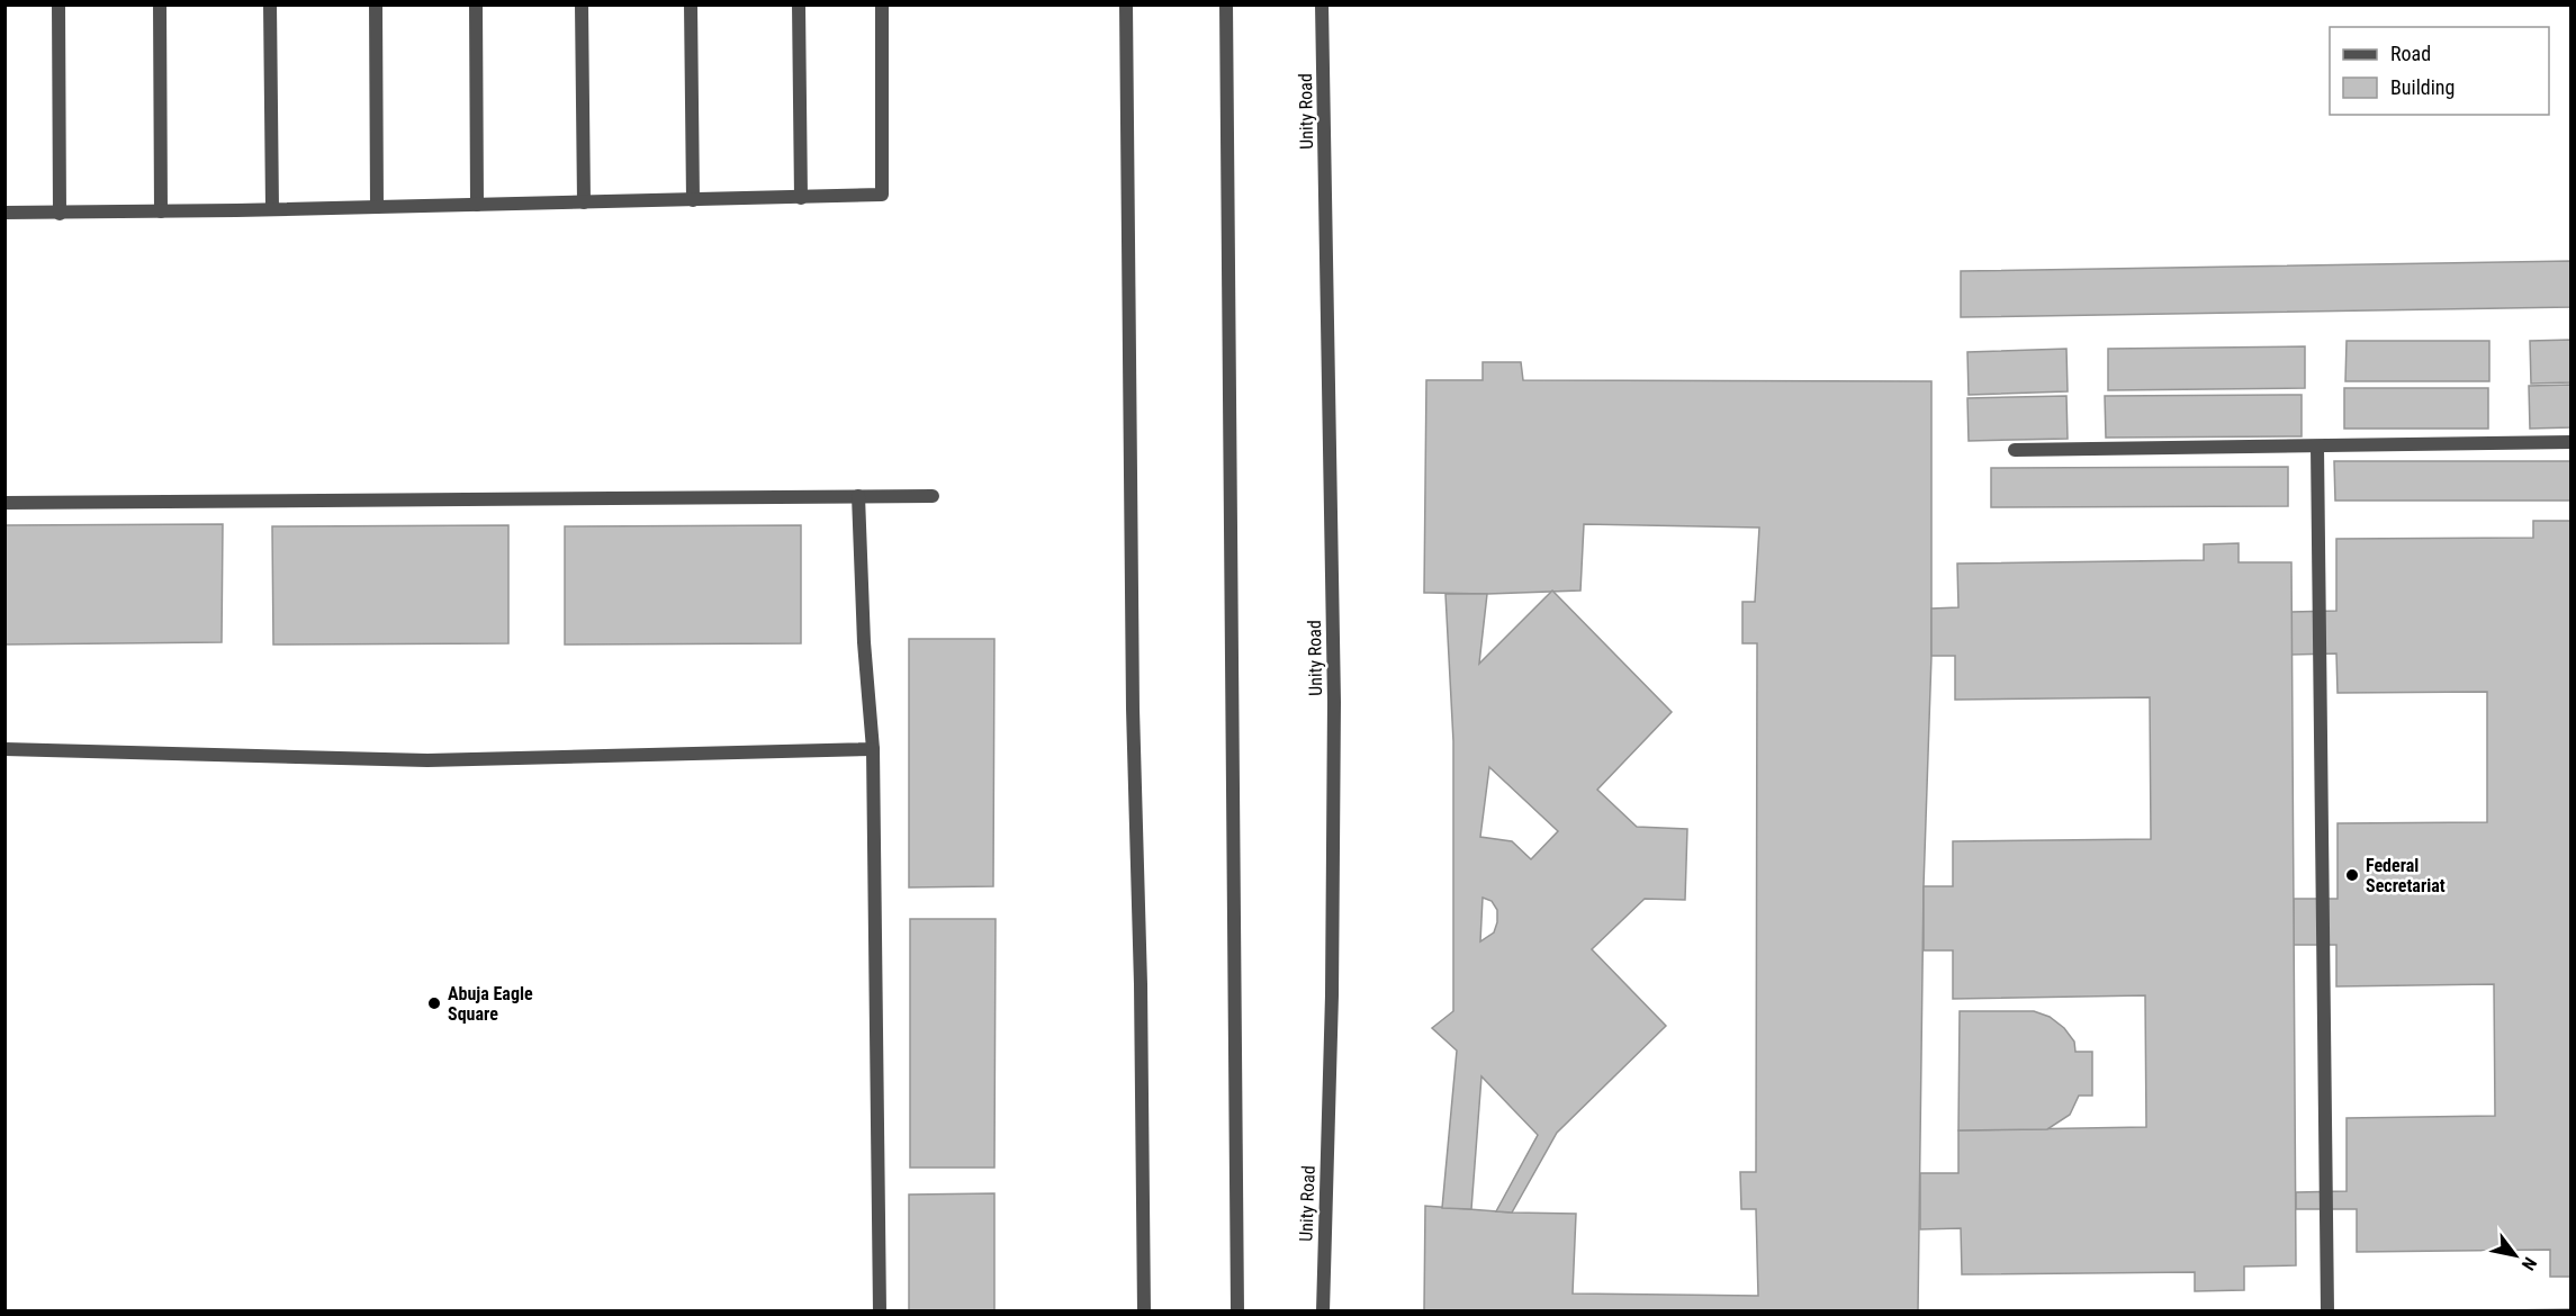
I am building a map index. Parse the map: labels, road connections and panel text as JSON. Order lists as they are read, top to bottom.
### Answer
{
  "streets": {
    "street": ["Unity Road"]
  },
  "places": ["Federal Secretariat", "Abuja Eagle Square"],
  "legend": ["Road", "Building"],
  "north": "bottom right"
}
